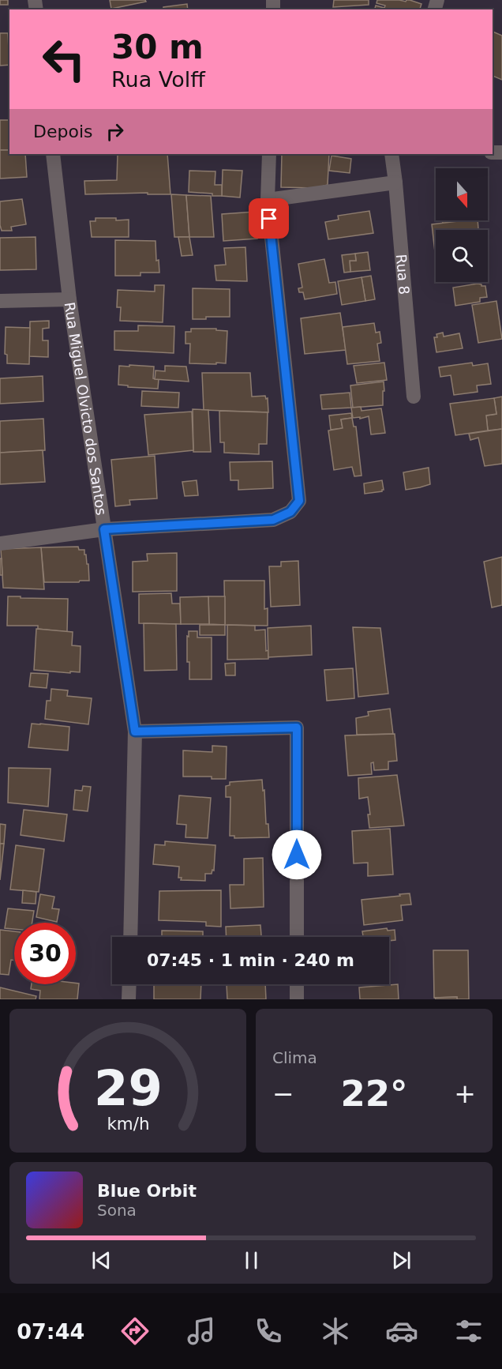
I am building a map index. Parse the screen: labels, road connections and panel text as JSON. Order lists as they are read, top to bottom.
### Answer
{
  "streets": {
    "street": ["Rua 8", "Rua Miguel Olvicto dos Santos"]
  },
  "north": "bottom",
  "page": {
    "turn": ["30 m", "Rua Volff"],
    "then": "Depois",
    "limit": "30",
    "trip": "07:45 · 1 min · 240 m",
    "tile": "Clima",
    "heat": ["−", "22°", "+"],
    "song": ["Blue Orbit", "Sona"],
    "tabs": "07:44",
    "gauge": ["29", "km/h"]
  }
}
